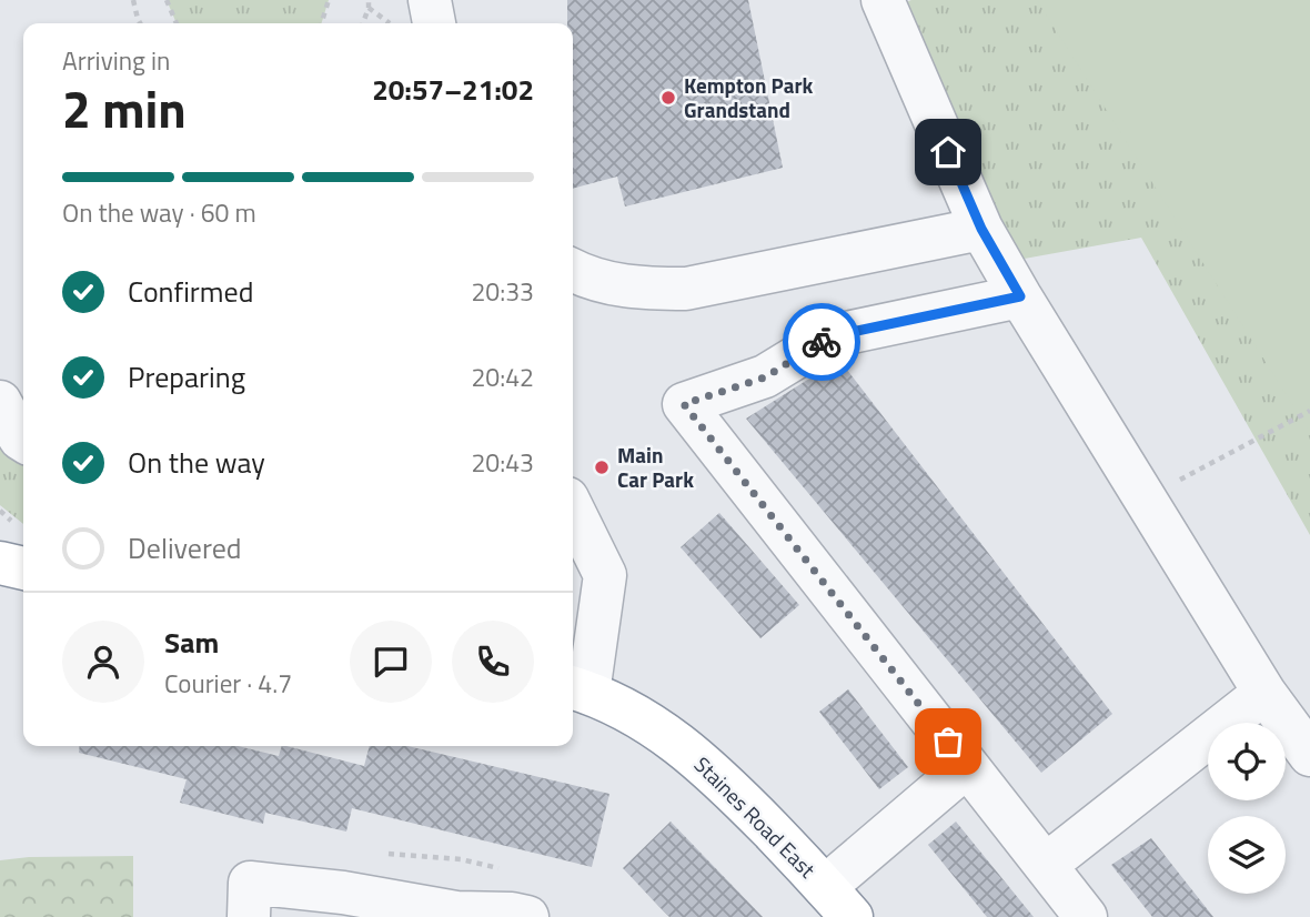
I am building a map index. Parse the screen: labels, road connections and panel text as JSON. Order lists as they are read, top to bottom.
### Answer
{
  "streets": {
    "highway": ["Staines Road East"]
  },
  "places": ["Kempton Park Grandstand", "Main Car Park"],
  "page": {
    "heading": ["2 min", "Arriving in", "20:57–21:02"],
    "panel": ["Sam", "Courier · 4.7"],
    "bar": "On the way · 60 m",
    "list": [
      ["Confirmed", "20:33"],
      ["Preparing", "20:42"],
      ["On the way", "20:43"],
      "Delivered"
    ]
  }
}
